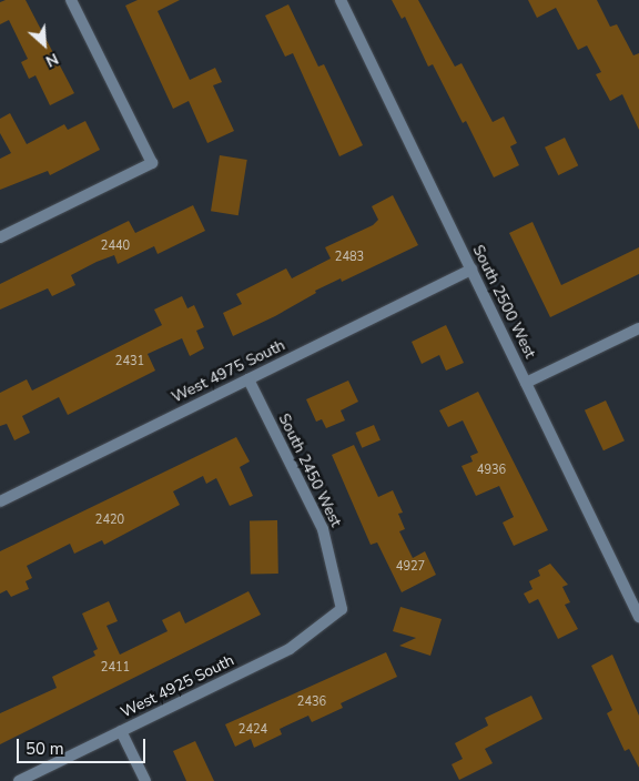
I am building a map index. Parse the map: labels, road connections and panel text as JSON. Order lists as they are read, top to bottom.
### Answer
{
  "streets": {
    "street": [
      "South 2500 West",
      "West 4975 South",
      "South 2450 West",
      "West 4925 South"
    ]
  },
  "crossings": [
    ["South 2500 West", "West 4975 South"],
    ["West 4975 South", "South 2450 West"],
    ["South 2450 West", "West 4925 South"]
  ],
  "house_numbers": [
    "2440",
    "2483",
    "2431",
    "4936",
    "2420",
    "4927",
    "2411",
    "2436",
    "2424"
  ],
  "scale_bar": "50 m",
  "north": "bottom right"
}
